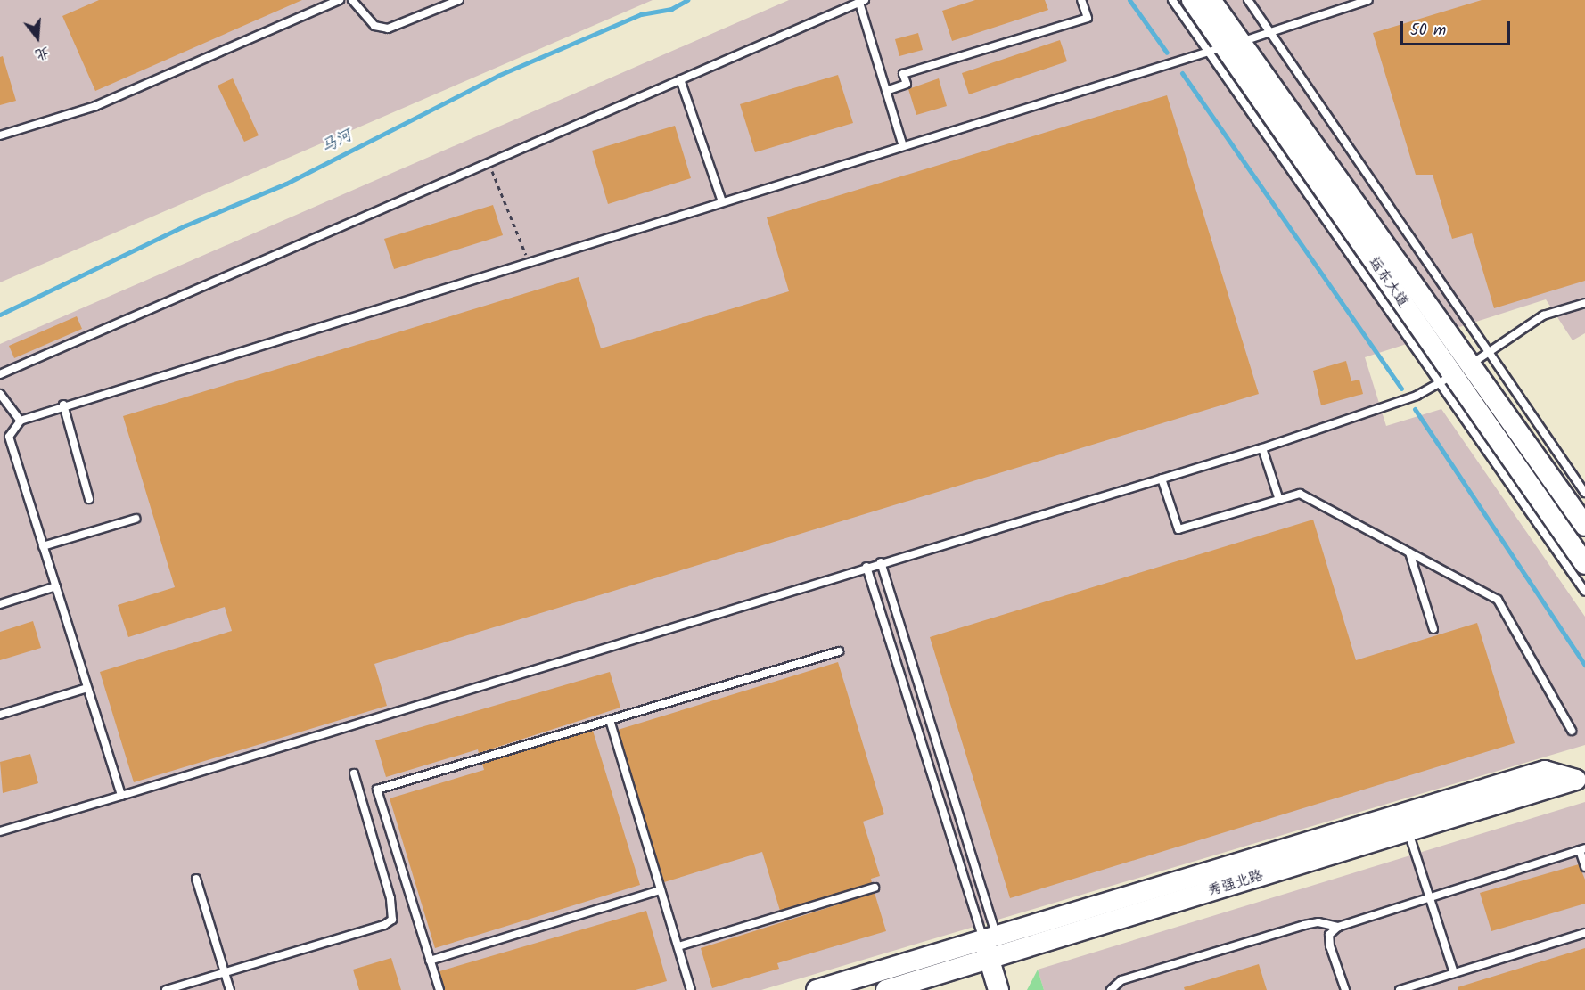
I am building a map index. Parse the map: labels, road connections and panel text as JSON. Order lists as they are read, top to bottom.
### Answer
{
  "streets": {
    "street": ["运东大道", "秀强北路"]
  },
  "water": ["马河"],
  "scale_bar": "50 m",
  "north": "bottom"
}
